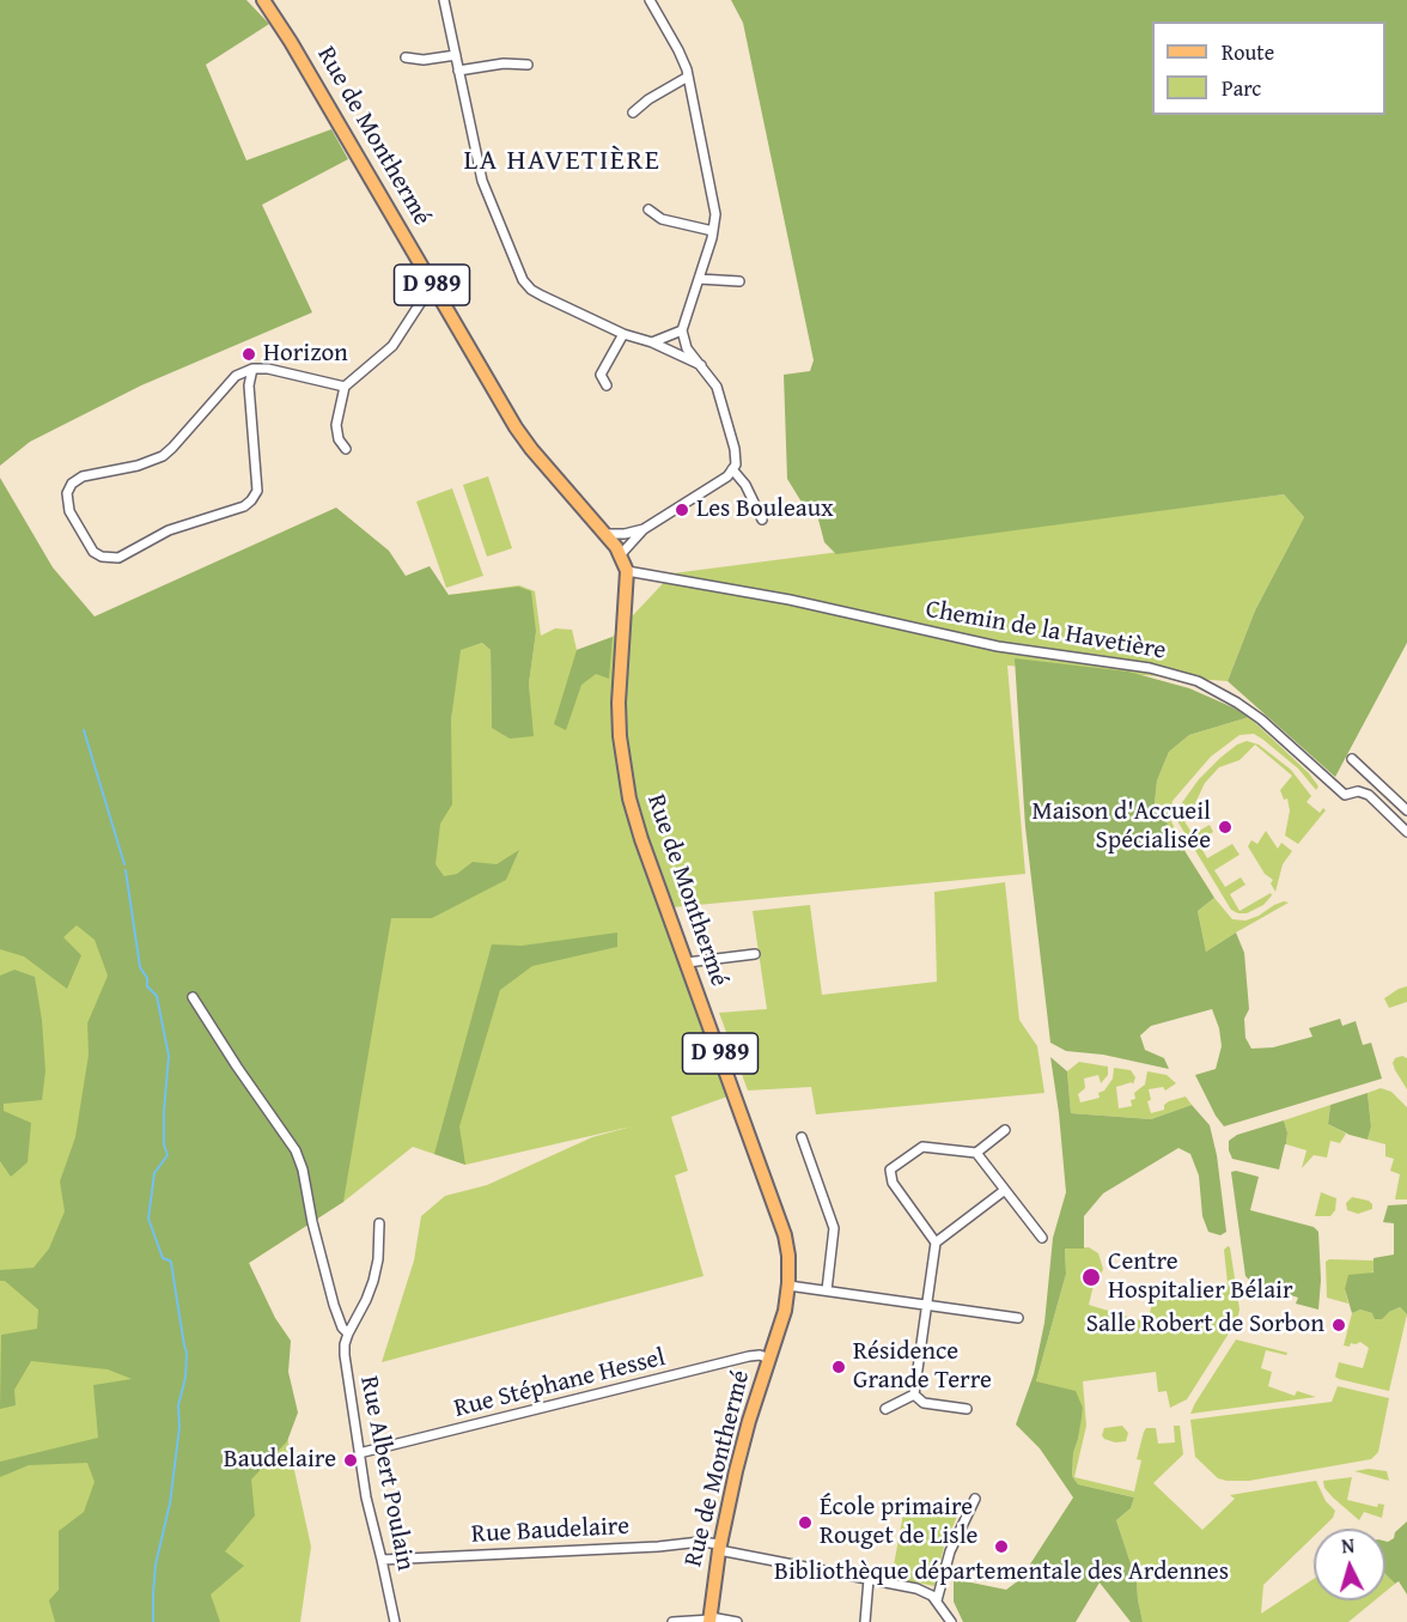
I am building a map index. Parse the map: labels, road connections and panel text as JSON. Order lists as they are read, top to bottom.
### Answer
{
  "streets": {
    "main road": ["Rue de Monthermé", "D 989"],
    "street": [
      "Chemin de la Havetière",
      "Rue Stéphane Hessel",
      "Rue Albert Poulain",
      "Rue Baudelaire"
    ]
  },
  "crossings": [
    ["Rue de Monthermé", "Chemin de la Havetière"],
    ["Rue de Monthermé", "Rue Stéphane Hessel"],
    ["Rue de Monthermé", "Rue Baudelaire"],
    ["Rue Stéphane Hessel", "Rue Albert Poulain"],
    ["Rue Albert Poulain", "Rue Baudelaire"]
  ],
  "districts": ["LA HAVETIÈRE"],
  "places": [
    "Horizon",
    "Les Bouleaux",
    "Maison d'Accueil Spécialisée",
    "Centre Hospitalier Bélair",
    "Salle Robert de Sorbon",
    "Résidence Grande Terre",
    "Baudelaire",
    "École primaire Rouget de Lisle",
    "Bibliothèque départementale des Ardennes"
  ],
  "legend": ["Route", "Parc"],
  "north": "top"
}
